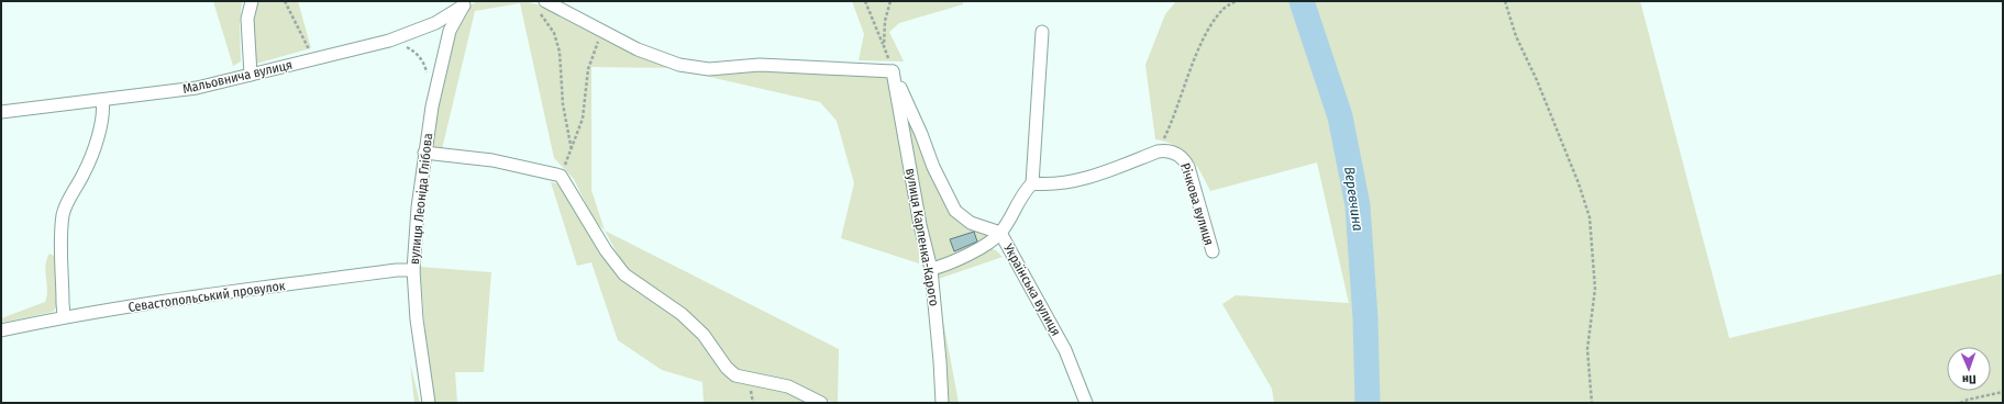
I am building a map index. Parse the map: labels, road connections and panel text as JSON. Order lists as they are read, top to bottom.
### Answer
{
  "streets": {
    "street": [
      "Мальовнича вулиця",
      "вулиця Леоніда Глібова",
      "Річкова вулиця",
      "вулиця Карпенка-Карого",
      "Українська вулиця",
      "Севастопольський провулок"
    ]
  },
  "crossings": [
    ["Мальовнича вулиця", "вулиця Леоніда Глібова"],
    ["вулиця Леоніда Глібова", "Севастопольський провулок"]
  ],
  "water": ["Веревчина"],
  "north": "bottom"
}
